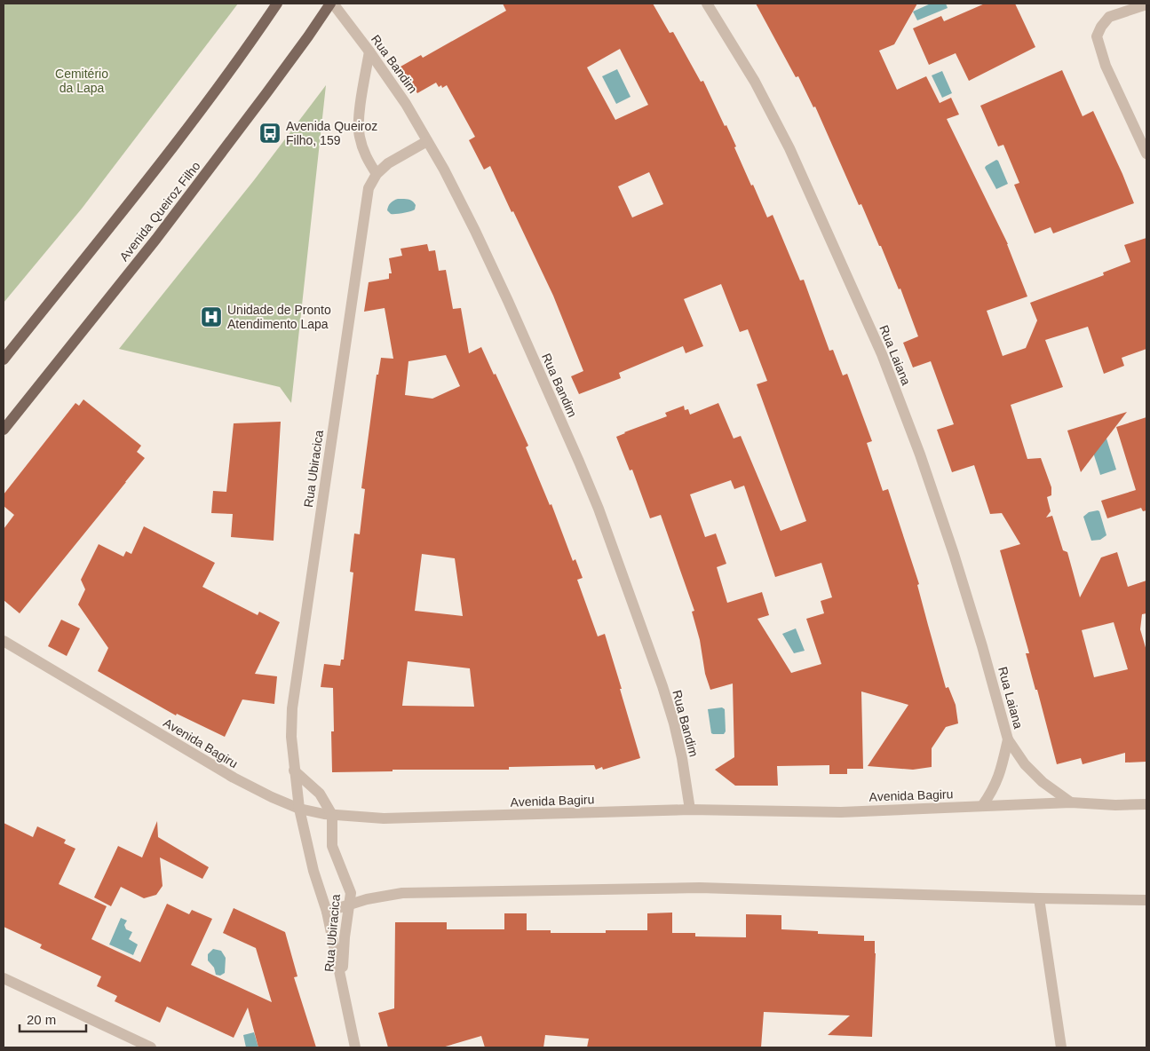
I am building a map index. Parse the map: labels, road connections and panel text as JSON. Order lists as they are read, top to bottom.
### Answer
{
  "streets": {
    "main road": ["Avenida Queiroz Filho"],
    "street": [
      "Rua Bandim",
      "Rua Laiana",
      "Rua Ubiracica",
      "Avenida Bagiru"
    ]
  },
  "crossings": [
    ["Rua Bandim", "Avenida Queiroz Filho"],
    ["Rua Bandim", "Rua Ubiracica"],
    ["Rua Bandim", "Avenida Bagiru"],
    ["Rua Laiana", "Avenida Bagiru"],
    ["Rua Ubiracica", "Avenida Bagiru"]
  ],
  "parks": ["Cemitério da Lapa"],
  "places": {
    "bus stop": ["Avenida Queiroz Filho, 159"],
    "hospital": ["Unidade de Pronto Atendimento Lapa"]
  },
  "scale_bar": "20 m"
}
